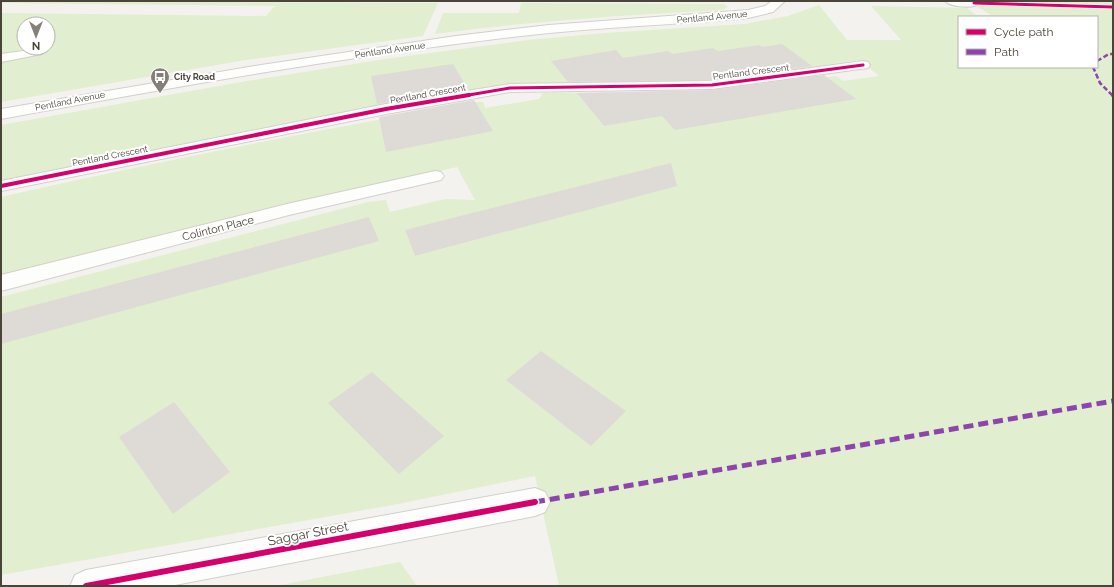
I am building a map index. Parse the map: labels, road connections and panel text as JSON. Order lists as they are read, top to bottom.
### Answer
{
  "streets": {
    "street": [
      "Pentland Avenue",
      "Pentland Crescent",
      "Colinton Place",
      "Saggar Street"
    ]
  },
  "places": {
    "bus stop": ["City Road"]
  },
  "legend": ["Cycle path", "Path"],
  "north": "bottom"
}
